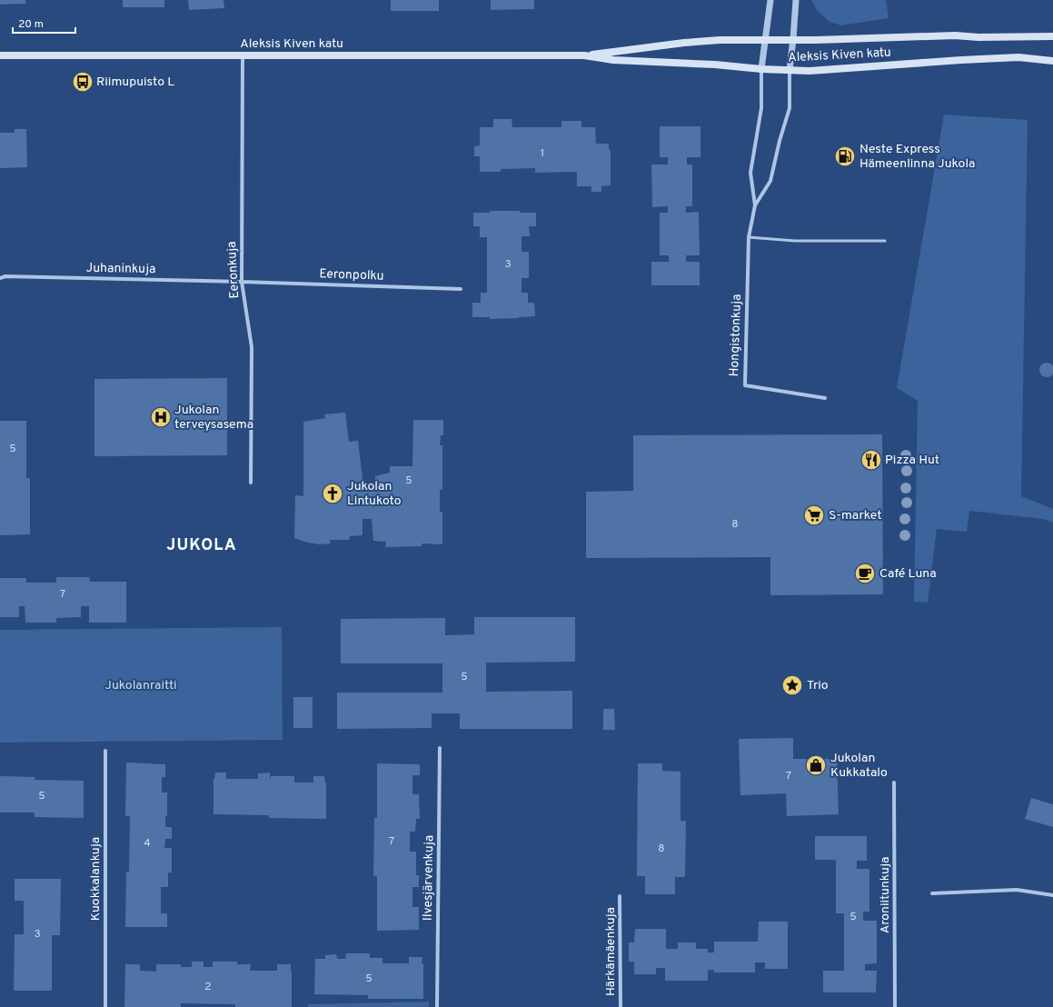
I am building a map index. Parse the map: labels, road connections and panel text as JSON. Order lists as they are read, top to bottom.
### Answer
{
  "streets": {
    "main road": ["Aleksis Kiven katu"],
    "street": [
      "Juhaninkuja",
      "Eeronkuja",
      "Eeronpolku",
      "Hongistonkuja",
      "Ilvesjärvenkuja",
      "Kuokkalankuja",
      "Aroniitunkuja",
      "Härkämäenkuja"
    ]
  },
  "crossings": [
    ["Aleksis Kiven katu", "Eeronkuja"],
    ["Aleksis Kiven katu", "Hongistonkuja"],
    ["Juhaninkuja", "Eeronkuja"],
    ["Juhaninkuja", "Eeronpolku"],
    ["Eeronkuja", "Eeronpolku"]
  ],
  "districts": ["JUKOLA"],
  "parks": ["Jukolanraitti"],
  "places": {
    "bus stop": ["Riimupuisto L"],
    "fuel station": ["Neste Express Hämeenlinna Jukola"],
    "hospital": ["Jukolan terveysasema"],
    "restaurant": ["Pizza Hut"],
    "church": ["Jukolan Lintukoto"],
    "supermarket": ["S-market"],
    "cafe": ["Café Luna"],
    "place": ["Trio"],
    "shop": ["Jukolan Kukkatalo"]
  },
  "house_numbers": [
    "1",
    "3",
    "5",
    "5",
    "8",
    "7",
    "5",
    "7",
    "5",
    "7",
    "4",
    "8",
    "5",
    "3",
    "5",
    "2"
  ],
  "scale_bar": "20 m"
}
